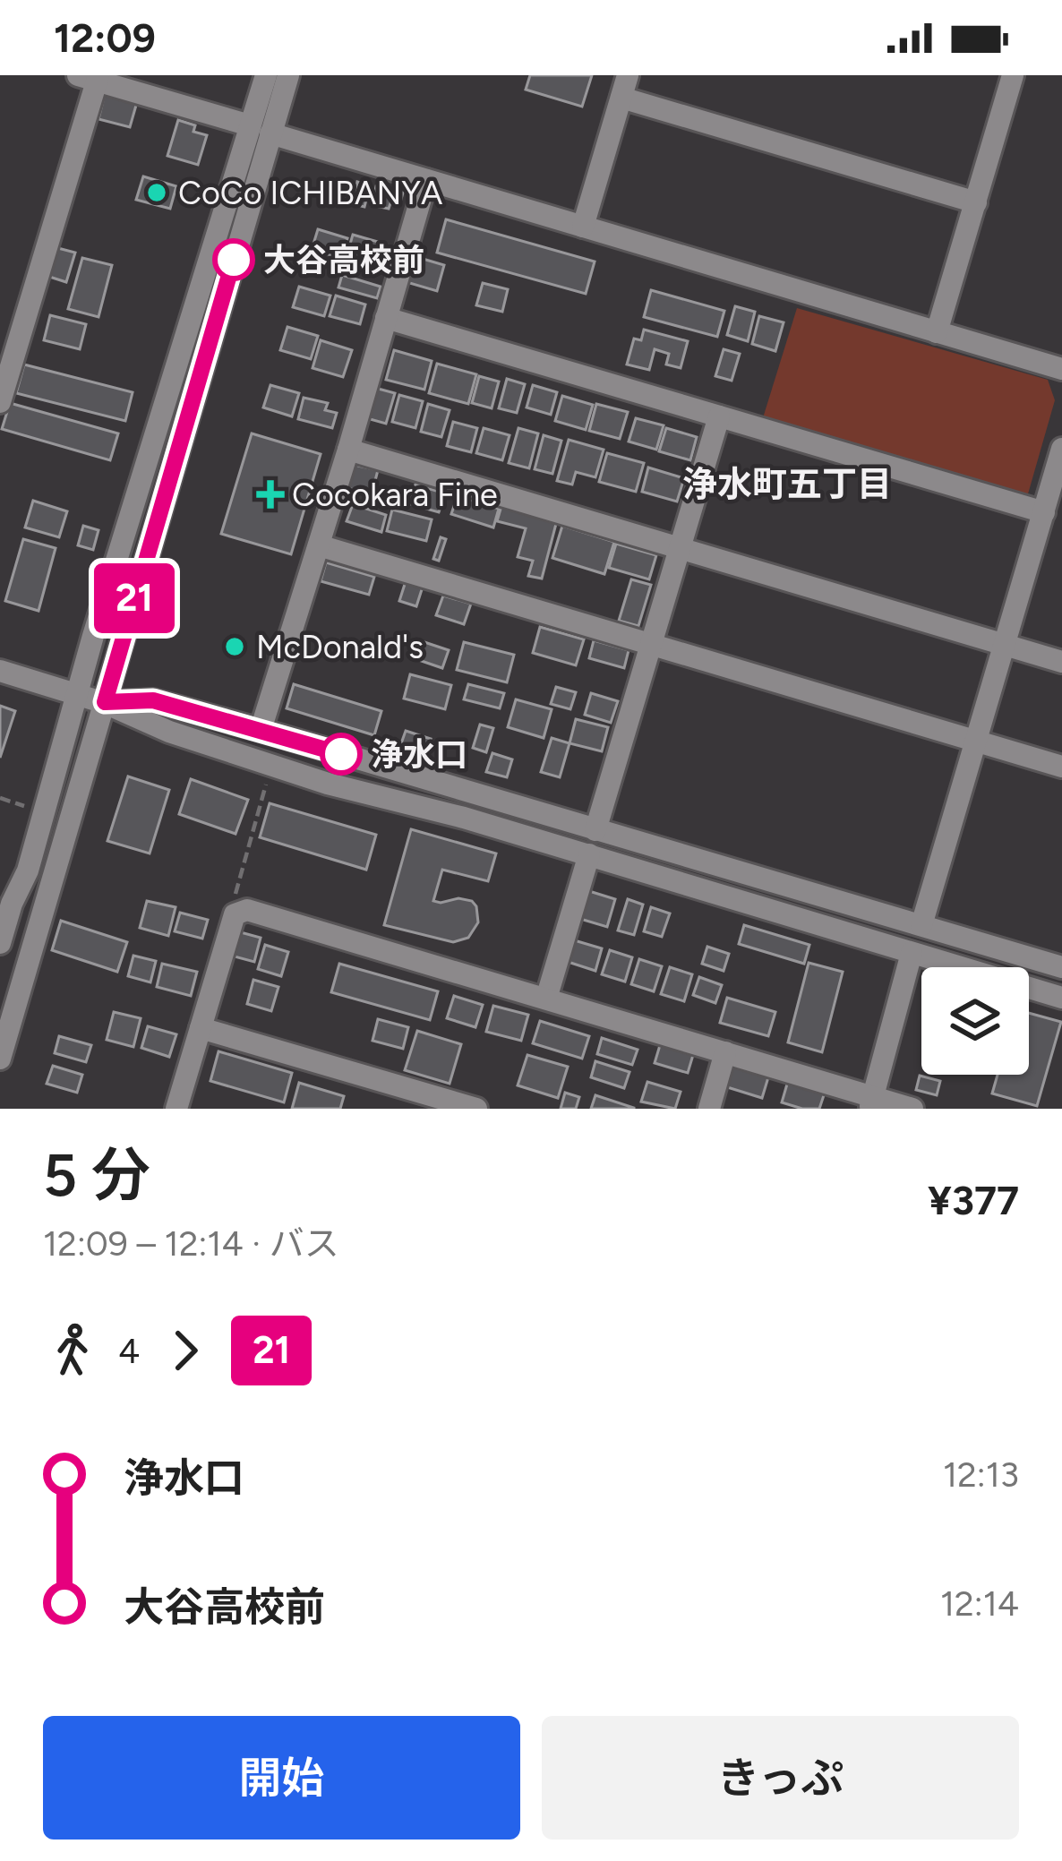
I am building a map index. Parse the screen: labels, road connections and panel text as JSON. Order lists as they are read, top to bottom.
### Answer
{
  "districts": ["浄水町五丁目"],
  "places": {
    "other": [
      "CoCo ICHIBANYA",
      "大谷高校前",
      "McDonald's",
      "浄水口"
    ],
    "health": ["Cocokara Fine"]
  },
  "lines": ["bus line 21"],
  "page": {
    "status": "12:09",
    "on_map": "21",
    "heading": ["5 分", "12:09 – 12:14 · バス", "¥377"],
    "legs": ["4", "21"],
    "list": [
      {
        "name": "浄水口",
        "value": "12:13"
      },
      {
        "name": "大谷高校前",
        "value": "12:14"
      }
    ],
    "buttons": ["開始", "きっぷ"]
  }
}
